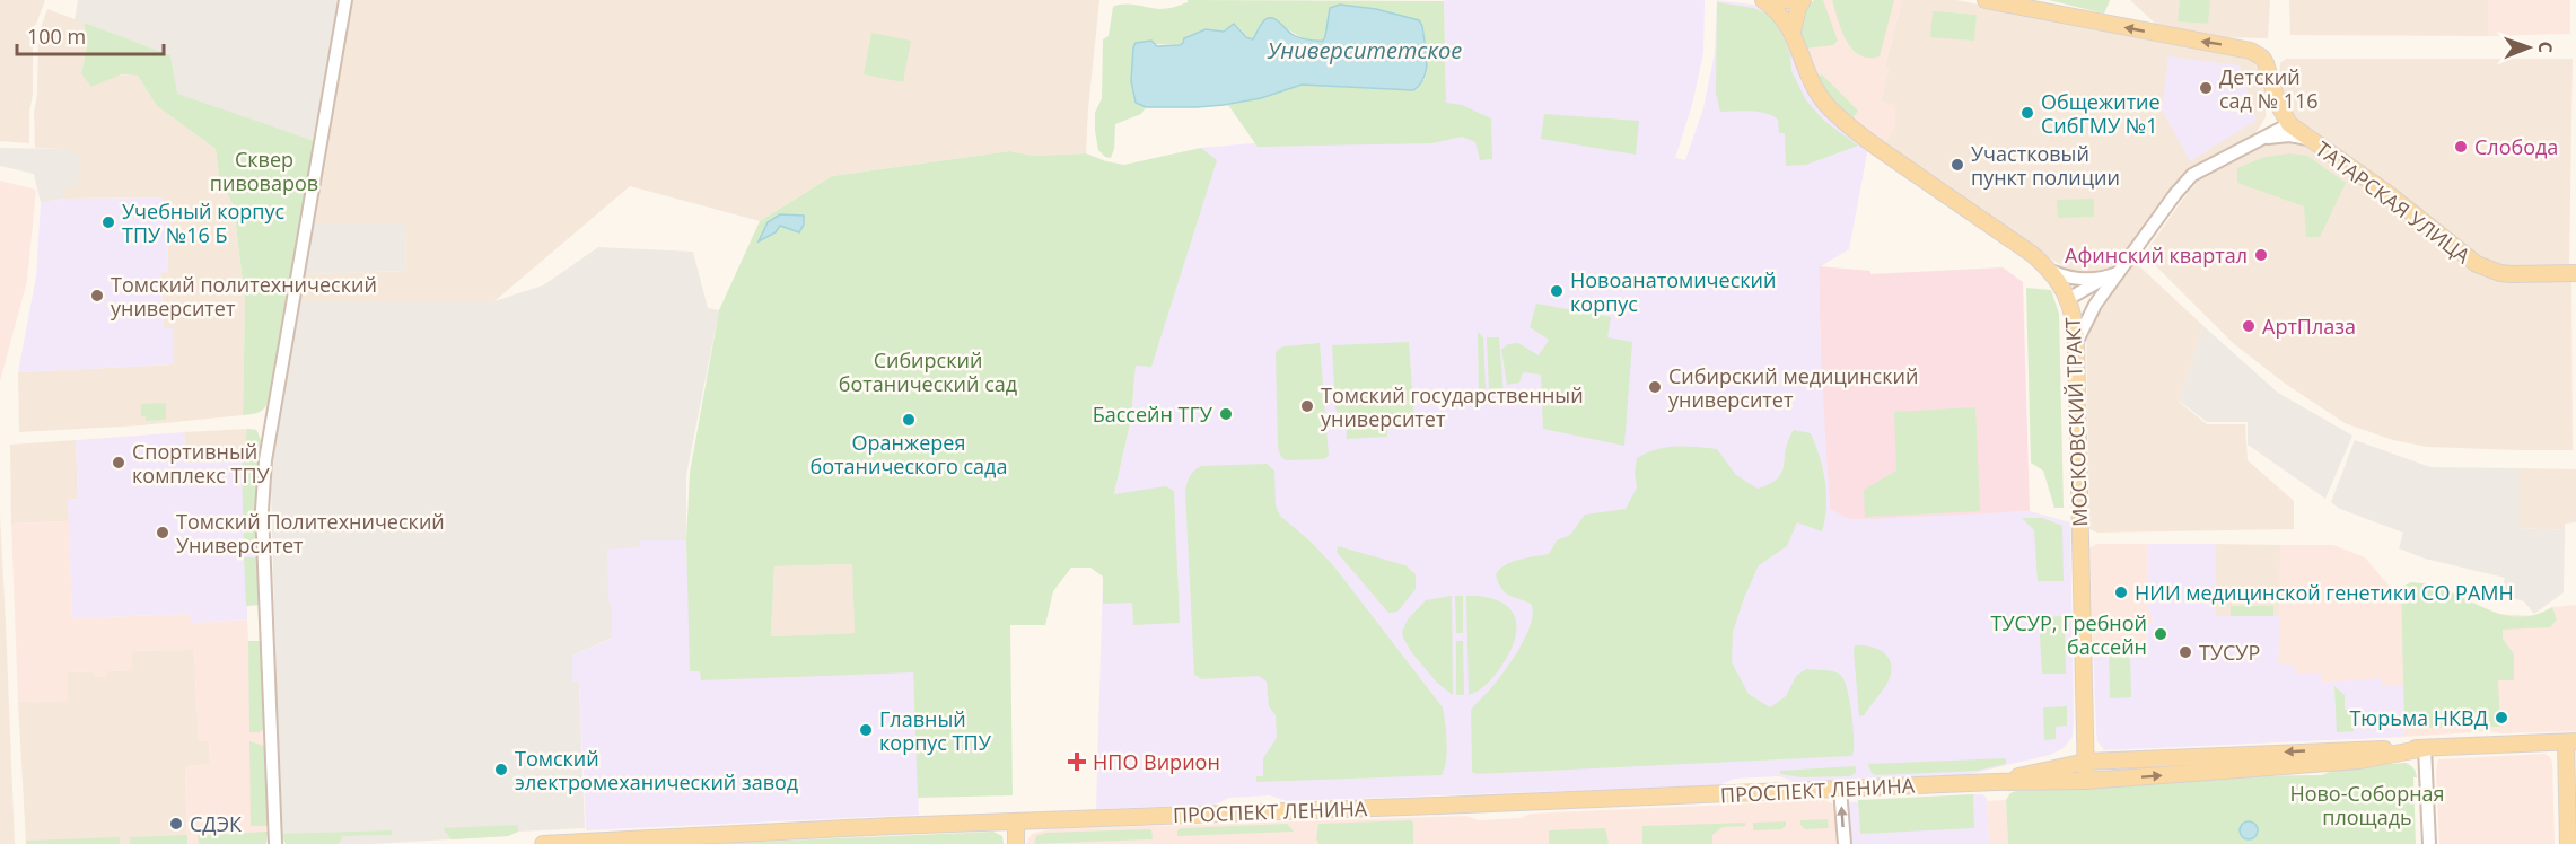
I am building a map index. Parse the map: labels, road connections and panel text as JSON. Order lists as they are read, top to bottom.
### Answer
{
  "streets": {
    "main road": ["ТАТАРСКАЯ УЛИЦА", "МОСКОВСКИЙ ТРАКТ", "ПРОСПЕКТ ЛЕНИНА"]
  },
  "crossings": [
    ["МОСКОВСКИЙ ТРАКТ", "ПРОСПЕКТ ЛЕНИНА"]
  ],
  "one_way": ["ТАТАРСКАЯ УЛИЦА"],
  "water": ["Университетское"],
  "parks": ["Сквер пивоваров", "Сибирский ботанический сад", "Ново-Соборная площадь"],
  "places": {
    "other": [
      "Детский сад № 116",
      "Общежитие СибГМУ №1",
      "Слобода",
      "Участковый пункт полиции",
      "Учебный корпус ТПУ №16 Б",
      "Афинский квартал",
      "Новоанатомический корпус",
      "Томский политехнический университет",
      "АртПлаза",
      "Сибирский медицинский университет",
      "Томский государственный университет",
      "Бассейн ТГУ",
      "Оранжерея ботанического сада",
      "Спортивный комплекс ТПУ",
      "Томский Политехнический Университет",
      "НИИ медицинской генетики СО РАМН",
      "ТУСУР, Гребной бассейн",
      "ТУСУР",
      "Тюрьма НКВД",
      "Главный корпус ТПУ",
      "Томский электромеханический завод",
      "СДЭК"
    ],
    "health": ["НПО Вирион"]
  },
  "scale_bar": "100 m",
  "north": "right"
}
